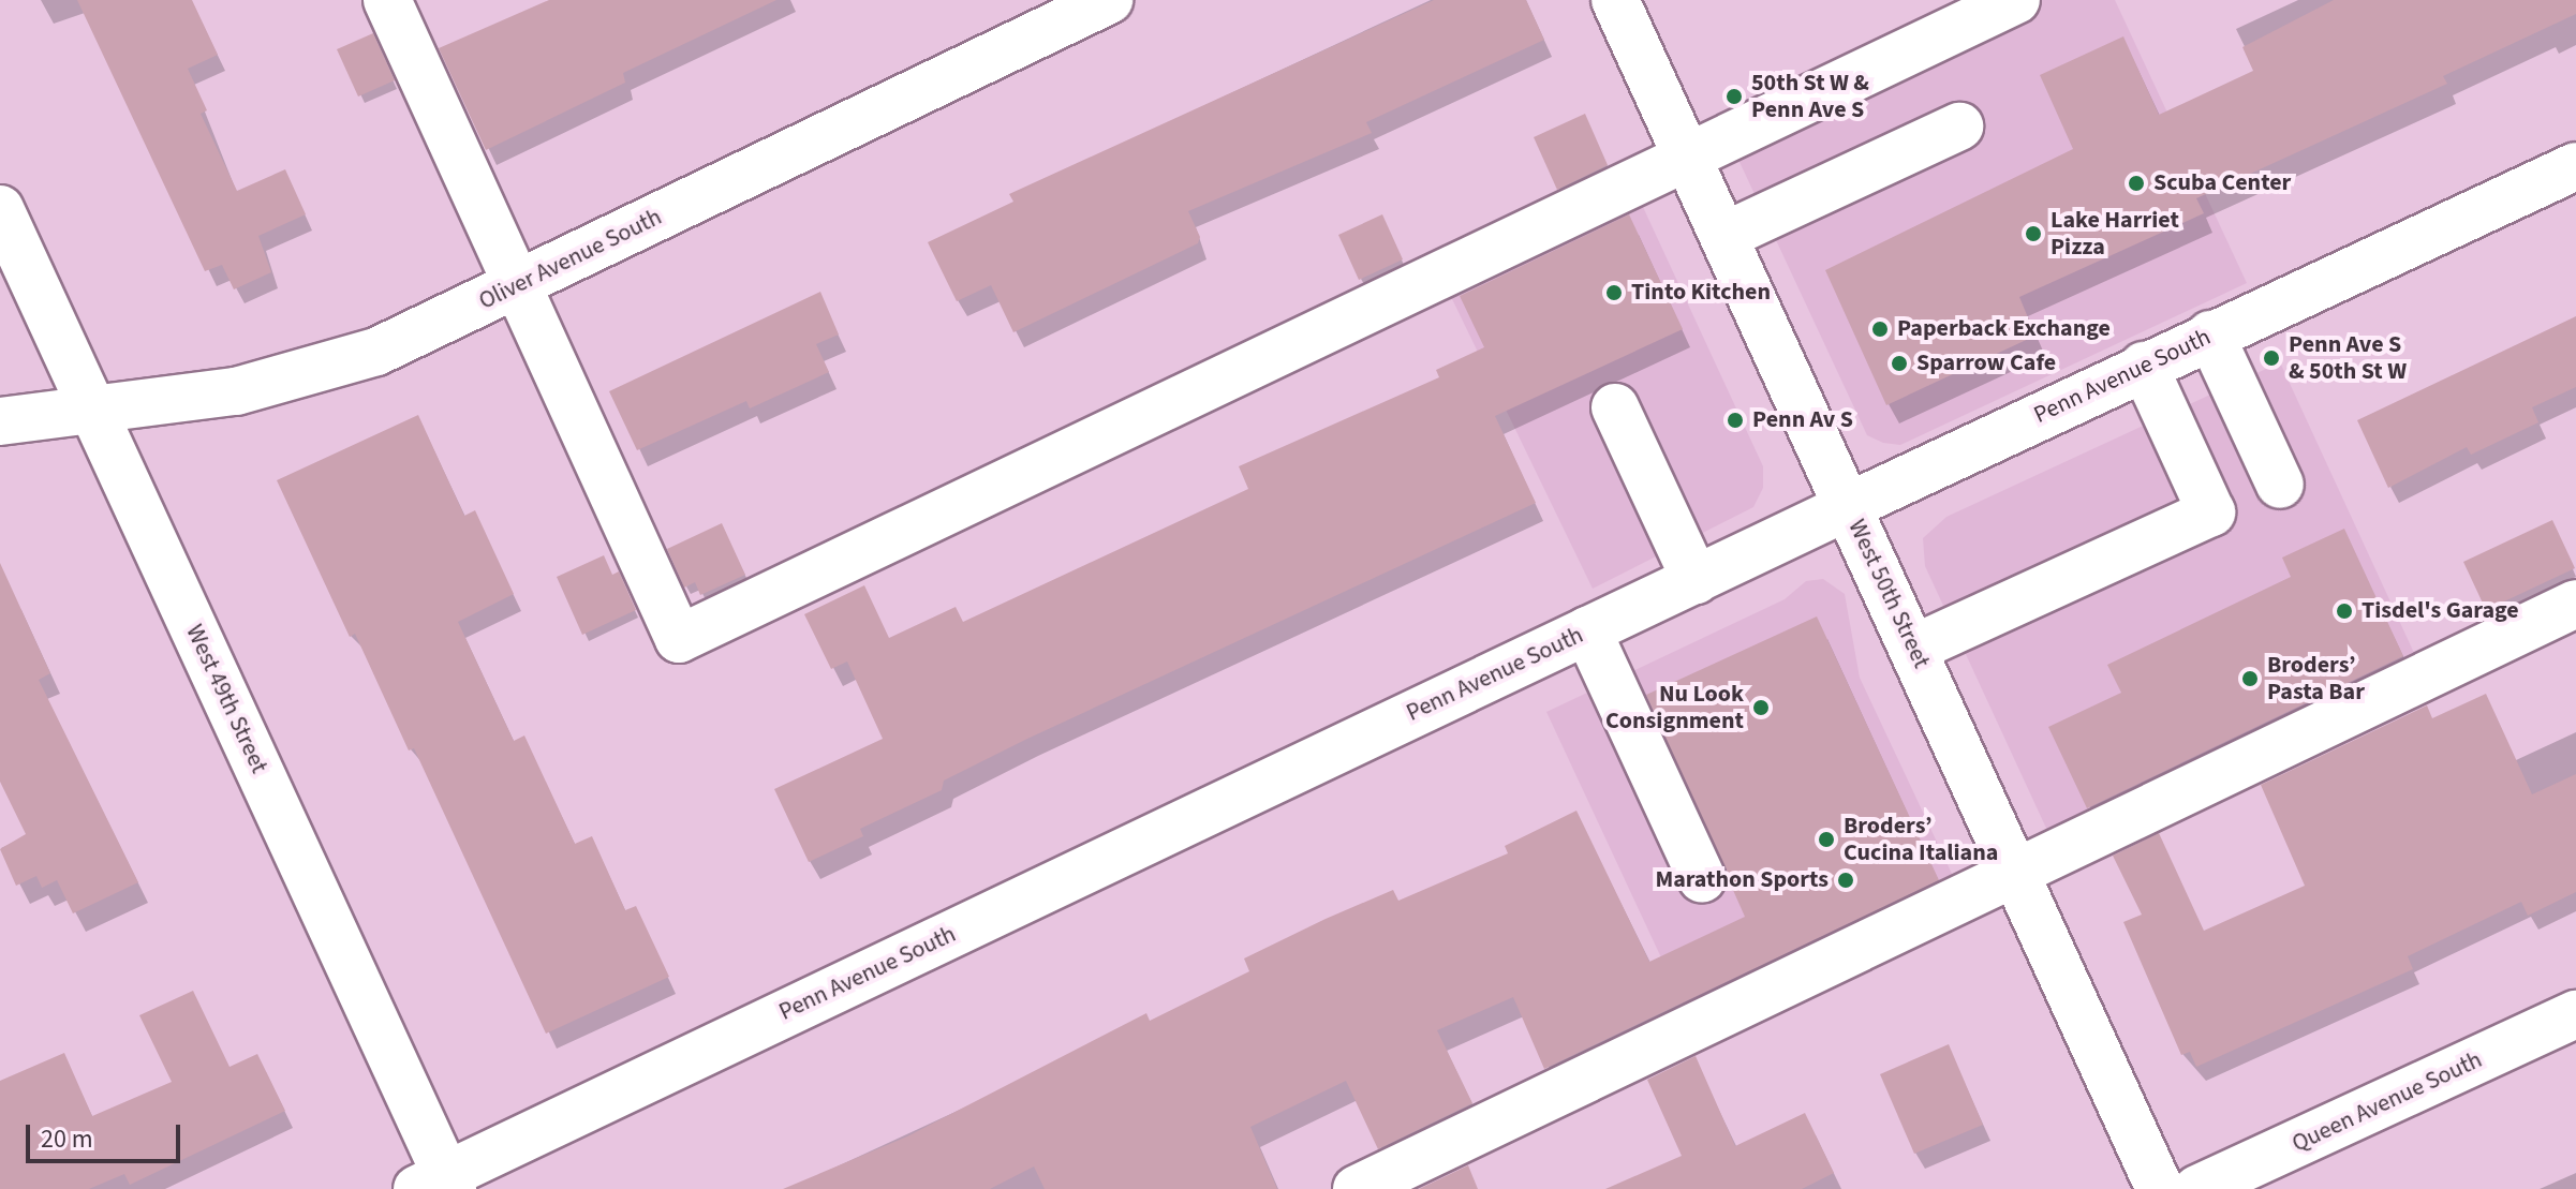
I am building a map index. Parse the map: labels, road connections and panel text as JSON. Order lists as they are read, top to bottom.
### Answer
{
  "streets": {
    "street": [
      "Oliver Avenue South",
      "Penn Avenue South",
      "West 50th Street",
      "West 49th Street",
      "Queen Avenue South"
    ]
  },
  "crossings": [
    ["Oliver Avenue South", "West 49th Street"],
    ["Penn Avenue South", "West 50th Street"],
    ["Penn Avenue South", "West 49th Street"]
  ],
  "places": [
    "50th St W & Penn Ave S",
    "Scuba Center",
    "Lake Harriet Pizza",
    "Tinto Kitchen",
    "Paperback Exchange",
    "Penn Ave S & 50th St W",
    "Sparrow Cafe",
    "Penn Av S",
    "Tisdel's Garage",
    "Broders’ Pasta Bar",
    "Nu Look Consignment",
    "Broders’ Cucina Italiana",
    "Marathon Sports"
  ],
  "scale_bar": "20 m"
}
